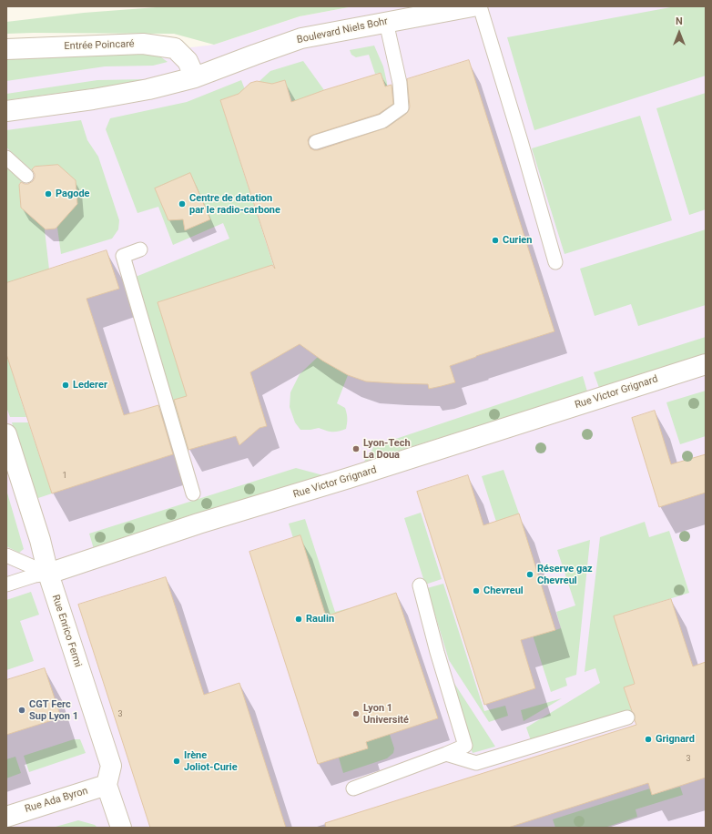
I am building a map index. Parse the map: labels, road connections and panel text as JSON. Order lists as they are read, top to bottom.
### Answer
{
  "streets": {
    "street": [
      "Boulevard Niels Bohr",
      "Entrée Poincaré",
      "Rue Victor Grignard",
      "Rue Enrico Fermi",
      "Rue Ada Byron"
    ]
  },
  "crossings": [
    ["Boulevard Niels Bohr", "Entrée Poincaré"],
    ["Rue Victor Grignard", "Rue Enrico Fermi"],
    ["Rue Enrico Fermi", "Rue Ada Byron"]
  ],
  "places": [
    "Pagode",
    "Centre de datation par le radio-carbone",
    "Curien",
    "Lederer",
    "Lyon-Tech La Doua",
    "Réserve gaz Chevreul",
    "Chevreul",
    "Raulin",
    "CGT Ferc Sup Lyon 1",
    "Lyon 1 Université",
    "Grignard",
    "Irène Joliot-Curie"
  ],
  "house_numbers": ["1", "3", "3"],
  "north": "top"
}
